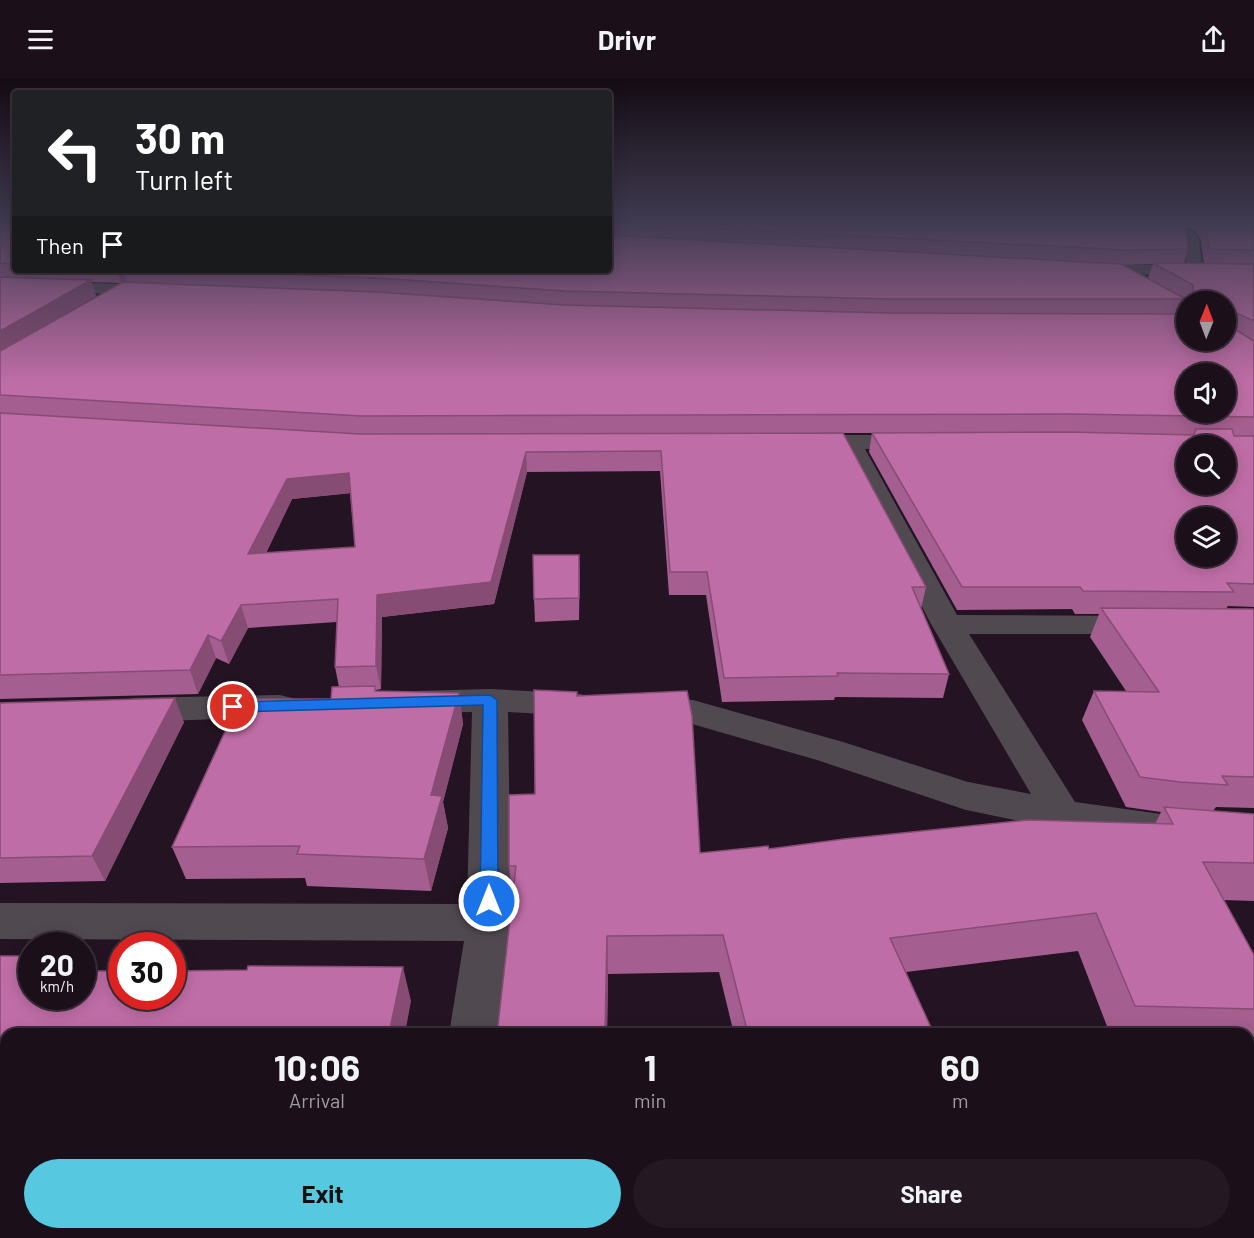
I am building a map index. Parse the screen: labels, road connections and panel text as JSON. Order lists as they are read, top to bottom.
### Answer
{
  "north": "top",
  "page": {
    "header": "Drivr",
    "turn": ["30 m", "Turn left"],
    "then": "Then",
    "speed": "20 km/h",
    "limit": "30",
    "eta": [
      "10:06",
      "Arrival",
      "1",
      "min",
      "60",
      "m"
    ],
    "buttons": ["Exit", "Share"]
  }
}
